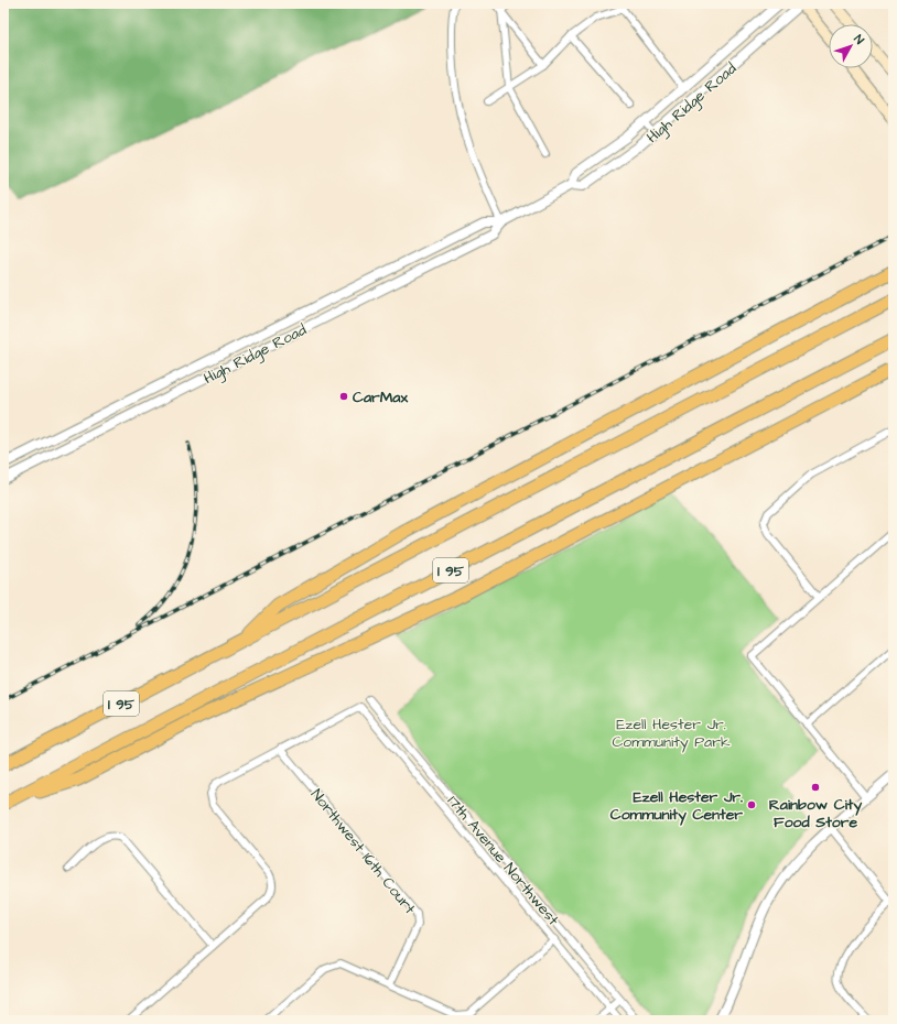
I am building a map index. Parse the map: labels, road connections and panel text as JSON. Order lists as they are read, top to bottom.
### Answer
{
  "streets": {
    "highway": ["I 95"],
    "street": ["High Ridge Road", "Northwest 16th Court", "17th Avenue Northwest"]
  },
  "crossings": [
    ["Northwest 16th Court", "17th Avenue Northwest"]
  ],
  "parks": ["Ezell Hester Jr. Community Park"],
  "places": ["CarMax", "Rainbow City Food Store", "Ezell Hester Jr. Community Center"],
  "north": "top right"
}
